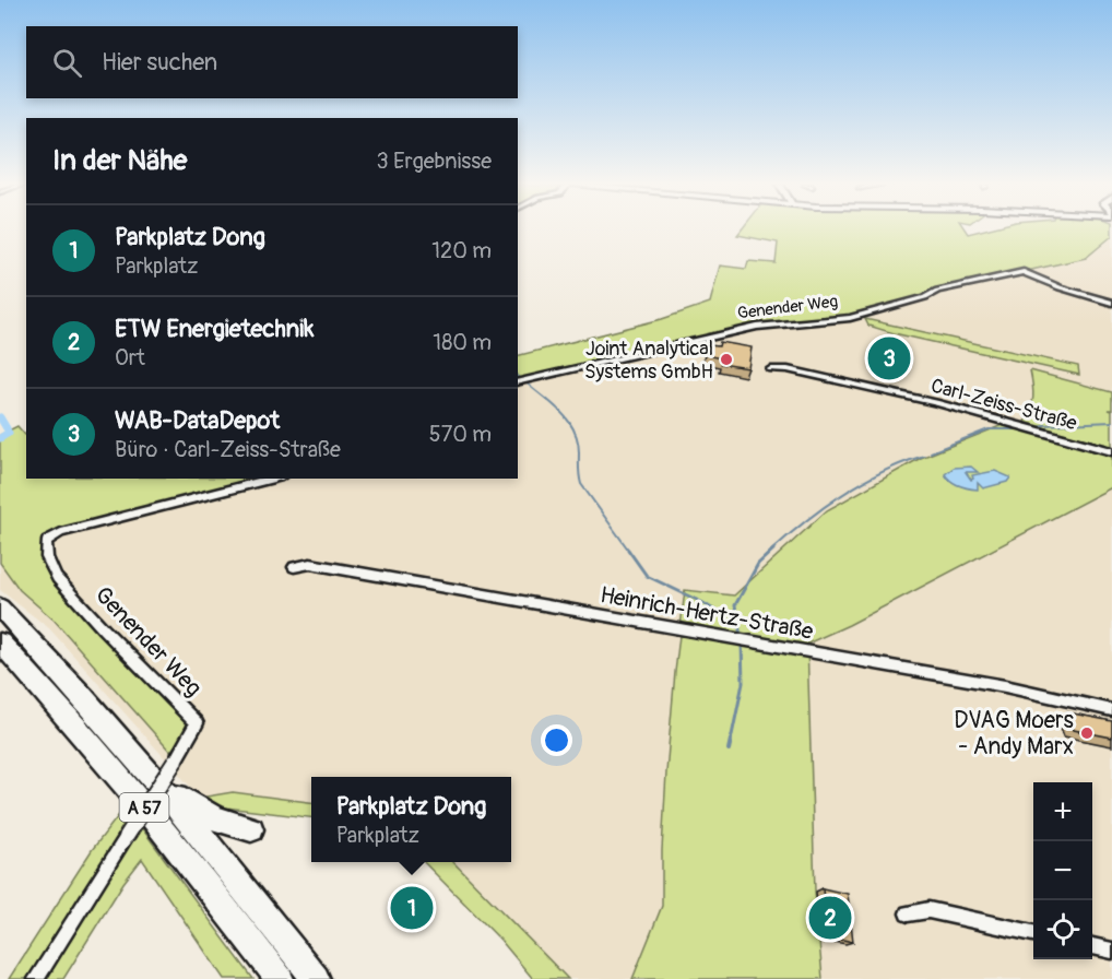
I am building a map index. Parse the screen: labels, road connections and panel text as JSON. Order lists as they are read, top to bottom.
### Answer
{
  "streets": {
    "highway": ["A 57"],
    "street": ["Genender Weg", "Carl-Zeiss-Straße", "Heinrich-Hertz-Straße"]
  },
  "places": ["Joint Analytical Systems GmbH", "DVAG Moers - Andy Marx"],
  "page": {
    "search": "Hier suchen",
    "heading": ["In der Nähe", "3 Ergebnisse"],
    "list": [
      {
        "mark": "1",
        "name": "Parkplatz Dong",
        "note": "Parkplatz",
        "value": "120 m"
      },
      {
        "mark": "2",
        "name": "ETW Energietechnik",
        "note": "Ort",
        "value": "180 m"
      },
      {
        "mark": "3",
        "name": "WAB-DataDepot",
        "note": "Büro · Carl-Zeiss-Straße",
        "value": "570 m"
      }
    ],
    "pins": ["3", "1", "2"],
    "popup": ["Parkplatz Dong", "Parkplatz"],
    "map_buttons": ["+", "−"]
  }
}
